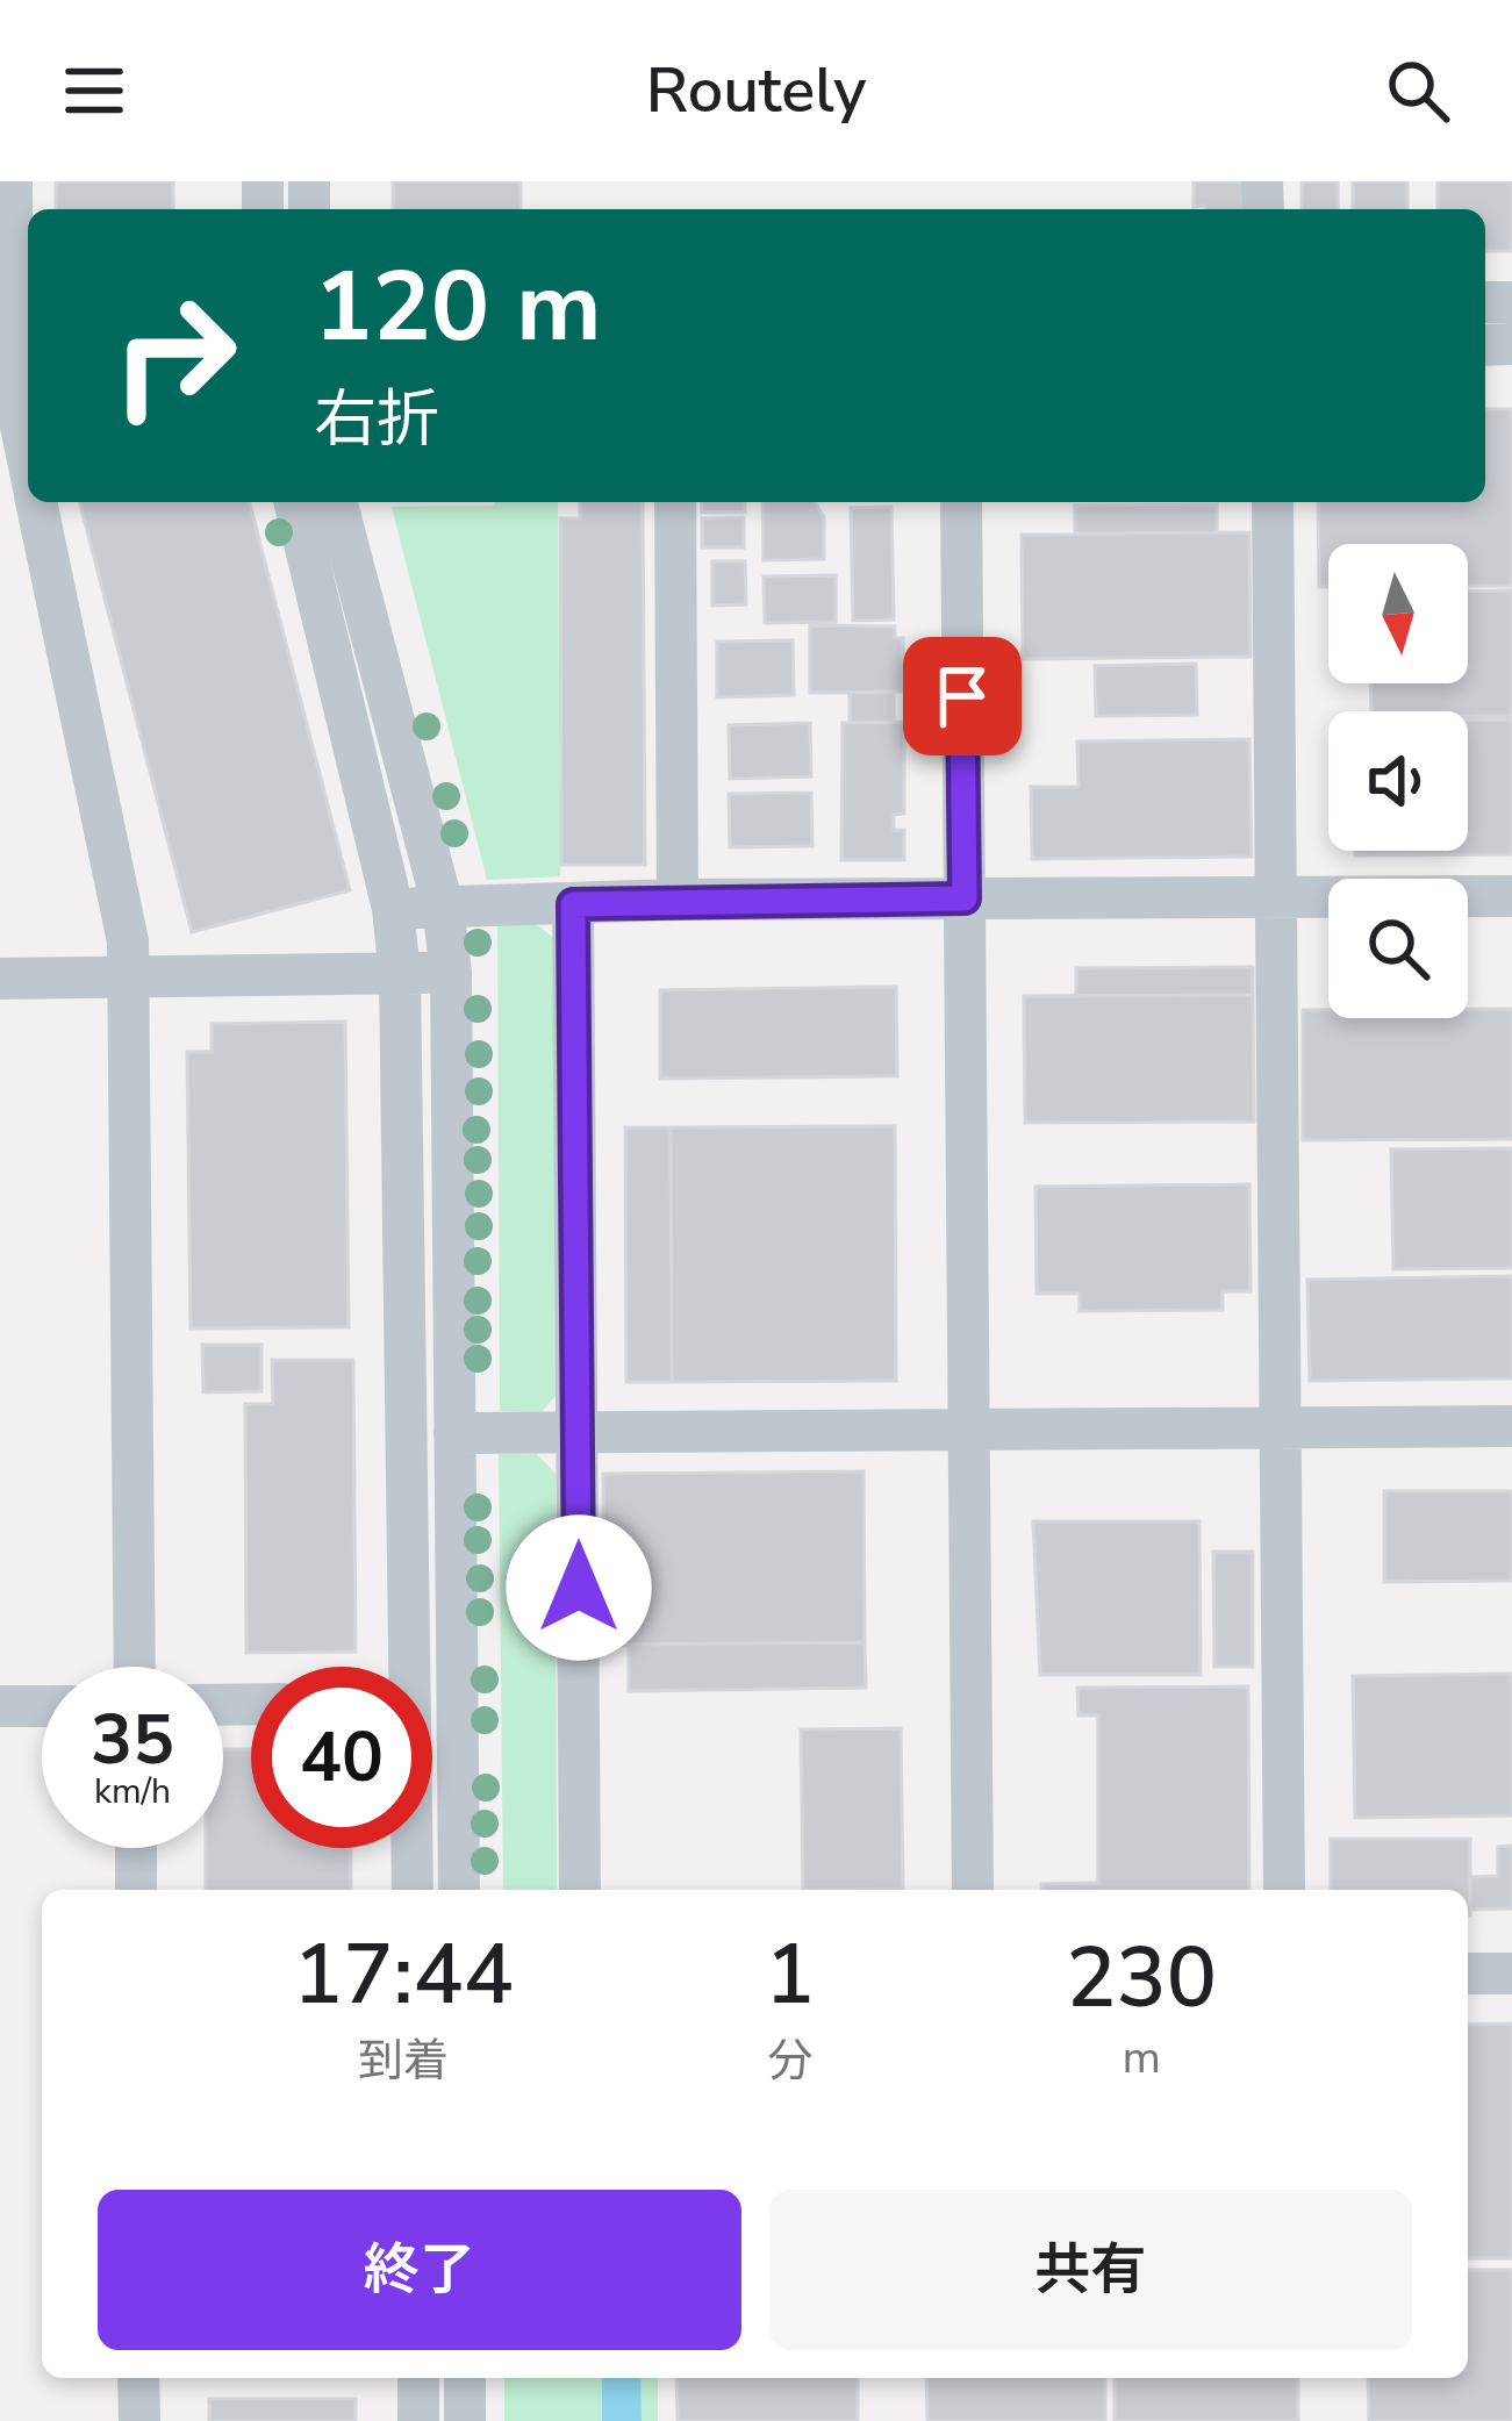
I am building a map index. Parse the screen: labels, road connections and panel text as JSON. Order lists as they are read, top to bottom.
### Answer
{
  "north": "bottom",
  "page": {
    "header": "Routely",
    "turn": ["120 m", "右折"],
    "speed": "35 km/h",
    "limit": "40",
    "eta": [
      "17:44",
      "到着",
      "1",
      "分",
      "230",
      "m"
    ],
    "buttons": ["終了", "共有"]
  }
}
